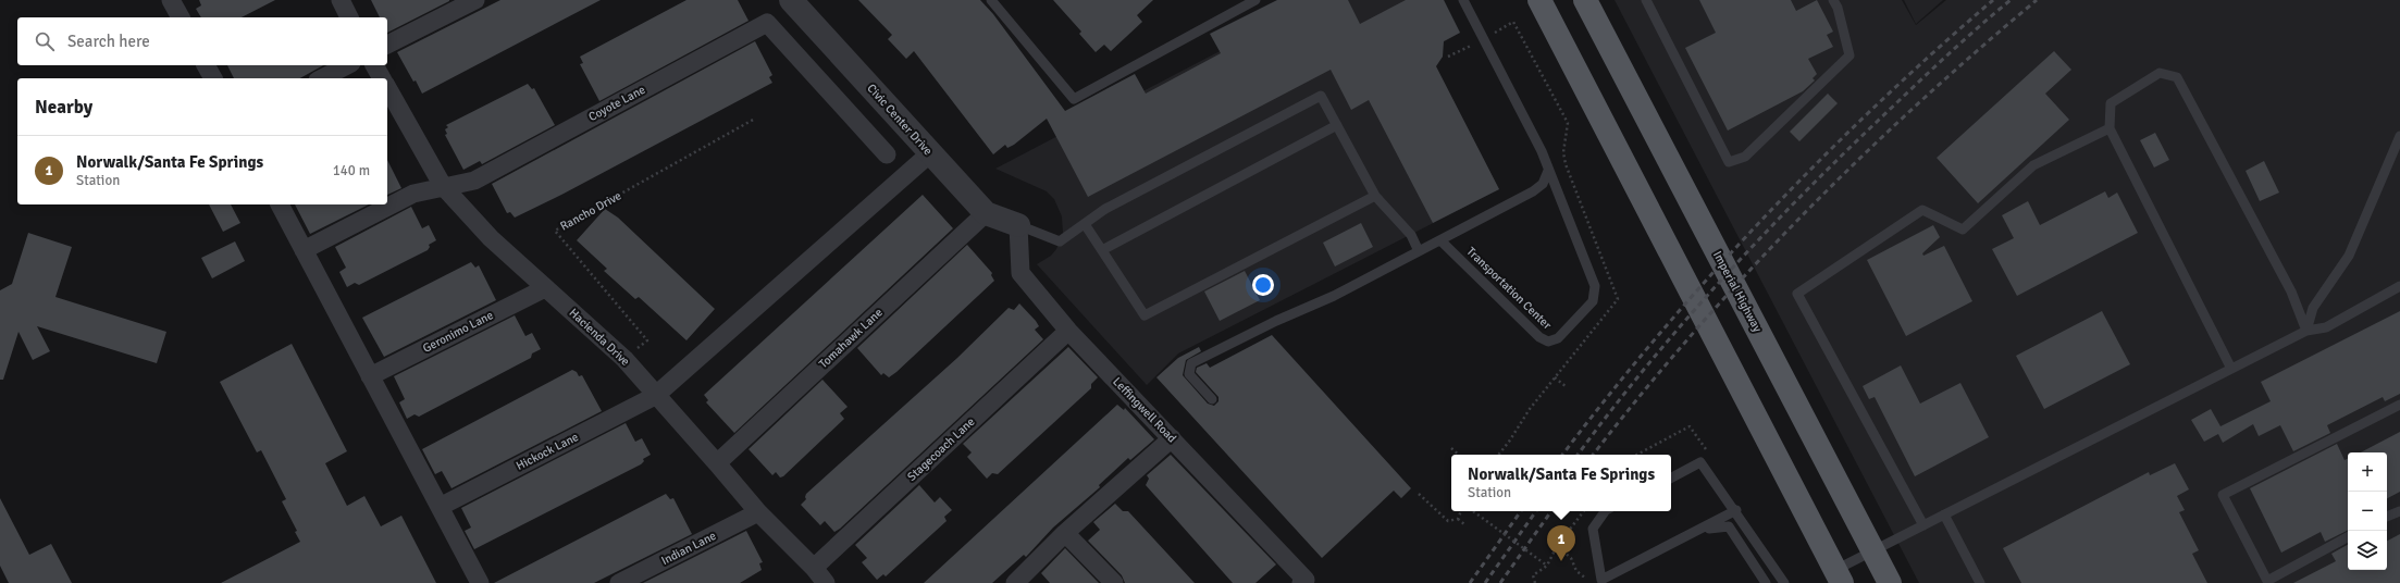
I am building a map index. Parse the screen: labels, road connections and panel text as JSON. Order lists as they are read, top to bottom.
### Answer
{
  "streets": {
    "main road": ["Imperial Highway"],
    "street": [
      "Coyote Lane",
      "Civic Center Drive",
      "Geronimo Lane",
      "Hacienda Drive",
      "Tomahawk Lane",
      "Leffingwell Road",
      "Stagecoach Lane",
      "Hickock Lane",
      "Indian Lane"
    ],
    "lane": ["Transportation Center"],
    "path": ["Rancho Drive"]
  },
  "crossings": [
    ["Coyote Lane", "Hacienda Drive"],
    ["Civic Center Drive", "Tomahawk Lane"],
    ["Civic Center Drive", "Leffingwell Road"],
    ["Rancho Drive", "Hacienda Drive"],
    ["Geronimo Lane", "Hacienda Drive"],
    ["Hacienda Drive", "Tomahawk Lane"],
    ["Hacienda Drive", "Stagecoach Lane"],
    ["Hacienda Drive", "Hickock Lane"],
    ["Hacienda Drive", "Indian Lane"],
    ["Leffingwell Road", "Stagecoach Lane"]
  ],
  "page": {
    "search": "Search here",
    "heading": "Nearby",
    "list": [
      {
        "mark": "1",
        "name": "Norwalk/Santa Fe Springs",
        "note": "Station",
        "value": "140 m"
      }
    ],
    "map_buttons": ["+", "−"],
    "popup": ["Norwalk/Santa Fe Springs", "Station"],
    "pins": "1"
  }
}
